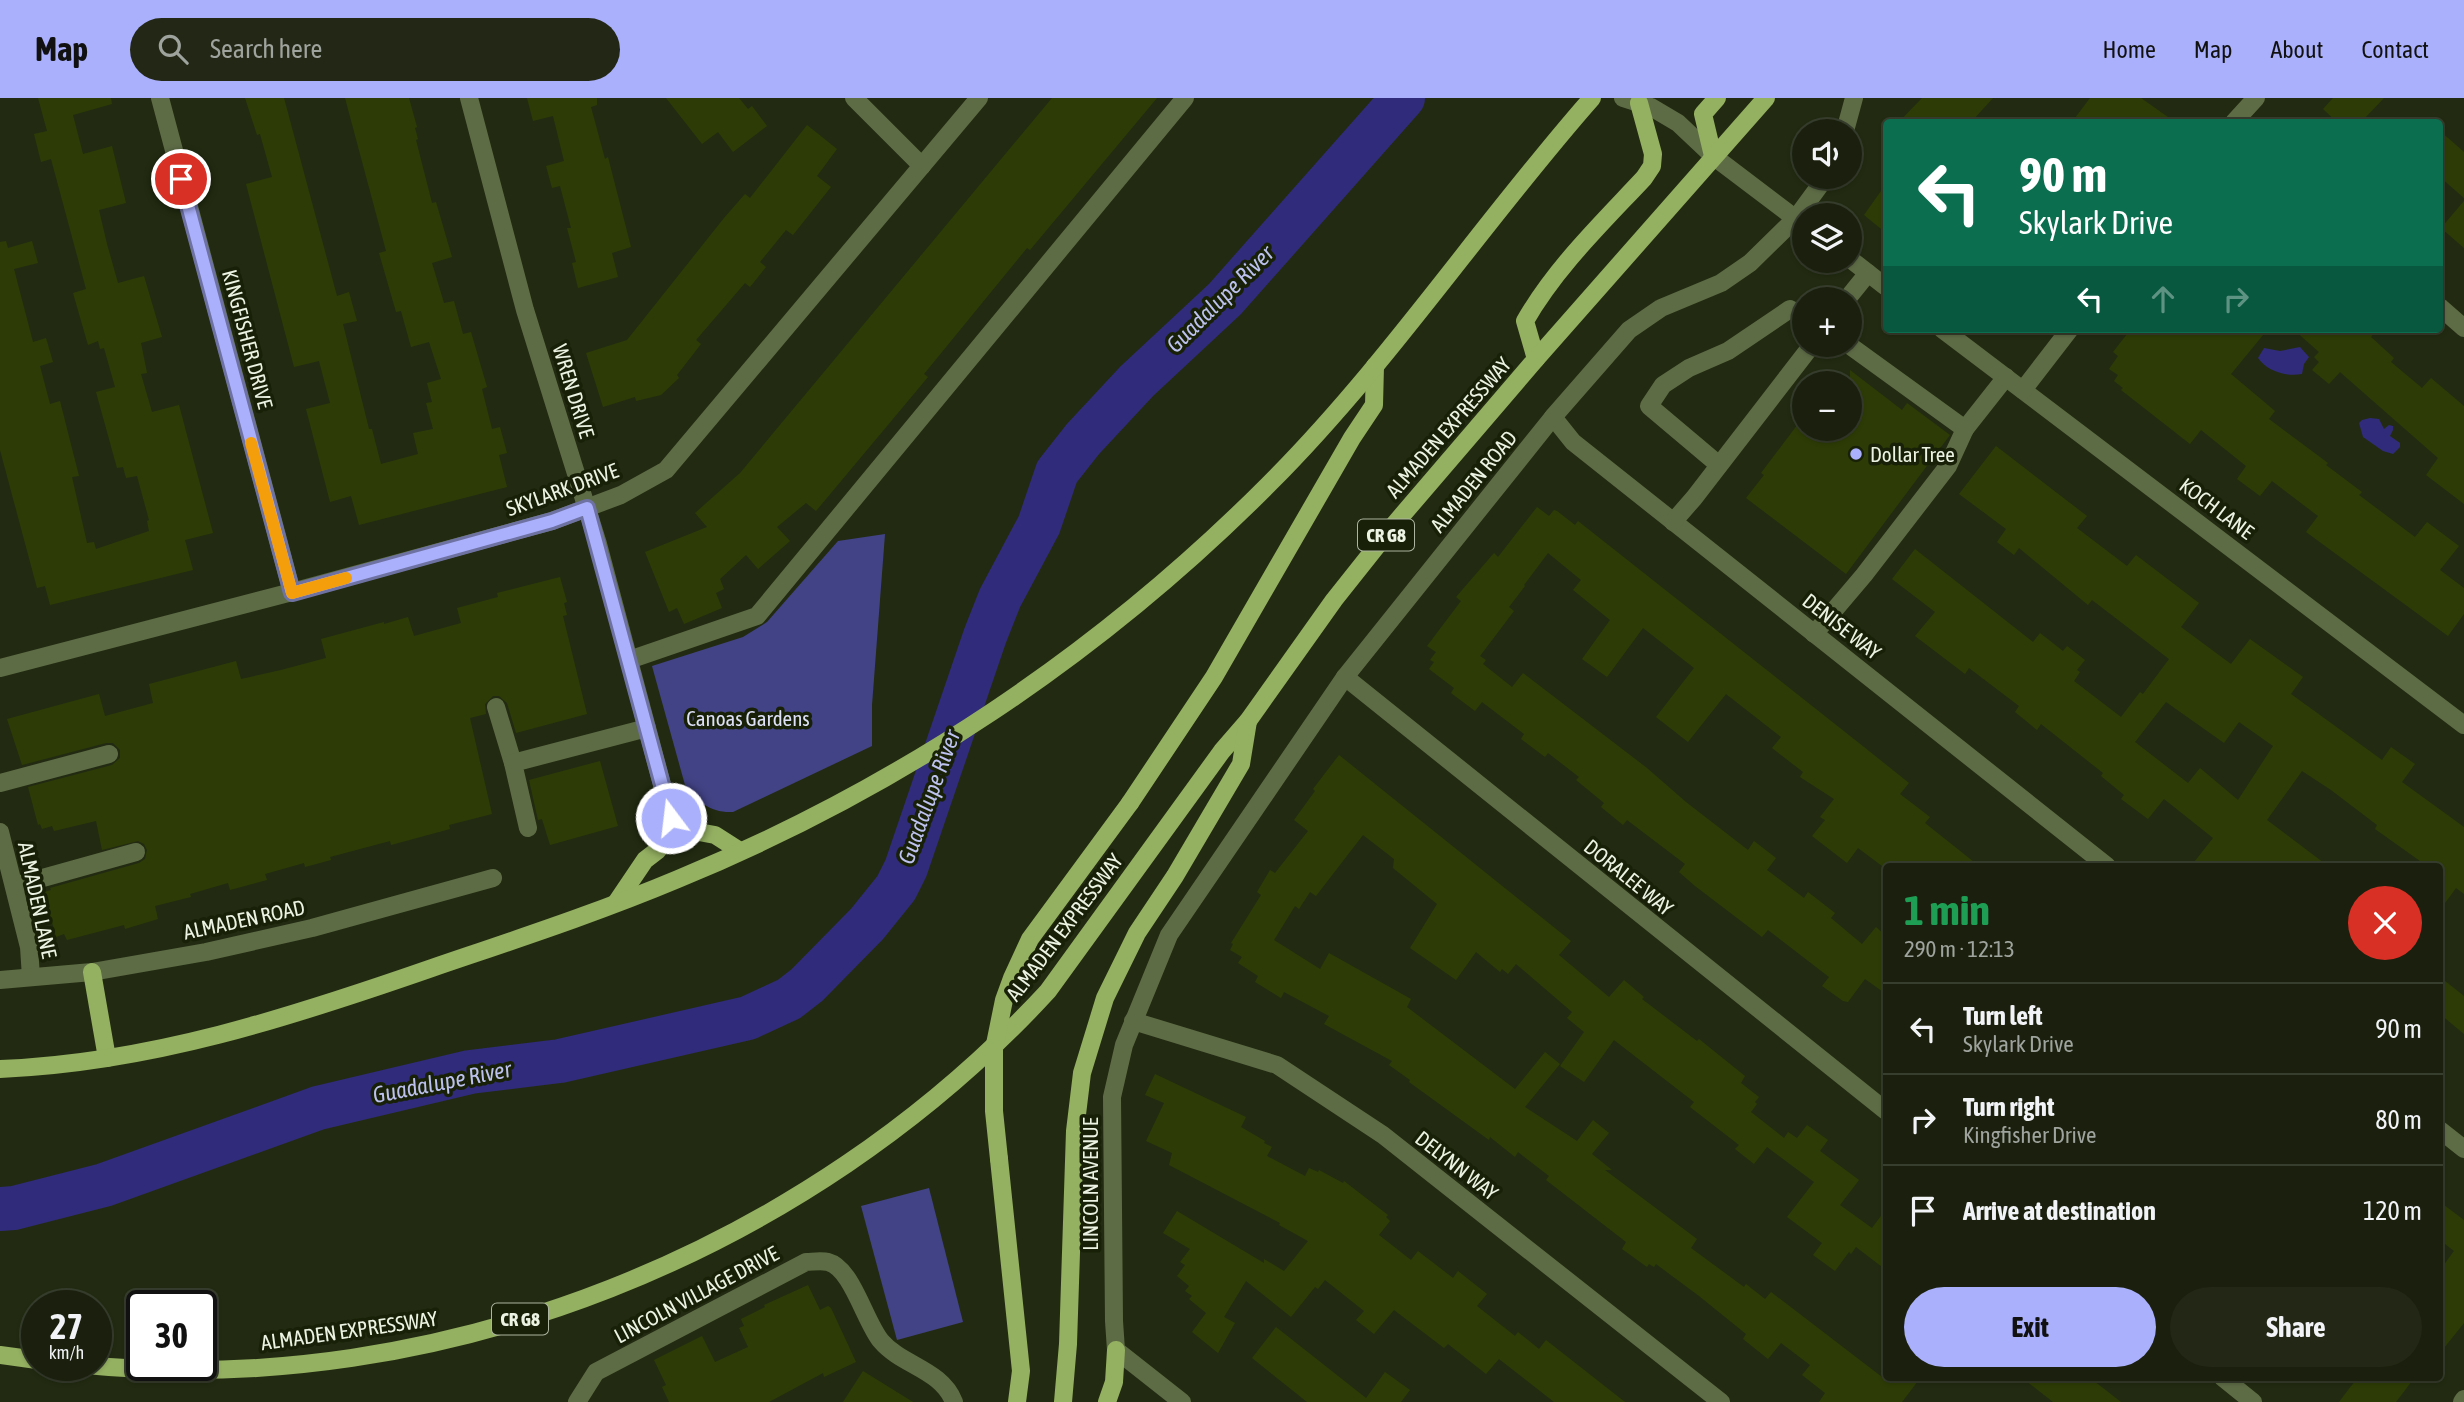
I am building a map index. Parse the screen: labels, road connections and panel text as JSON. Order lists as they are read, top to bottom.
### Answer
{
  "streets": {
    "main road": ["ALMADEN EXPRESSWAY", "CR G8"],
    "street": [
      "KINGFISHER DRIVE",
      "WREN DRIVE",
      "ALMADEN ROAD",
      "SKYLARK DRIVE",
      "KOCH LANE",
      "DENISE WAY",
      "DORALEE WAY",
      "ALMADEN LANE",
      "DELYNN WAY",
      "LINCOLN AVENUE",
      "LINCOLN VILLAGE DRIVE"
    ]
  },
  "crossings": [
    ["KINGFISHER DRIVE", "SKYLARK DRIVE"],
    ["WREN DRIVE", "SKYLARK DRIVE"],
    ["ALMADEN ROAD", "DENISE WAY"],
    ["ALMADEN ROAD", "DORALEE WAY"],
    ["ALMADEN ROAD", "ALMADEN LANE"],
    ["ALMADEN ROAD", "DELYNN WAY"],
    ["ALMADEN ROAD", "LINCOLN AVENUE"],
    ["DELYNN WAY", "LINCOLN AVENUE"]
  ],
  "water": ["Guadalupe River"],
  "parks": ["Canoas Gardens"],
  "places": ["Dollar Tree"],
  "page": {
    "header": "Map",
    "search": "Search here",
    "nav": [
      "Home",
      "Map",
      "About",
      "Contact"
    ],
    "map_buttons": ["+", "−"],
    "turn": ["90 m", "Skylark Drive"],
    "heading": ["1 min", "290 m · 12:13"],
    "list": [
      {
        "name": "Turn left",
        "note": "Skylark Drive",
        "value": "90 m"
      },
      {
        "name": "Turn right",
        "note": "Kingfisher Drive",
        "value": "80 m"
      },
      {
        "name": "Arrive at destination",
        "value": "120 m"
      }
    ],
    "buttons": ["Exit", "Share"],
    "speed": "27 km/h",
    "limit": "30"
  }
}
